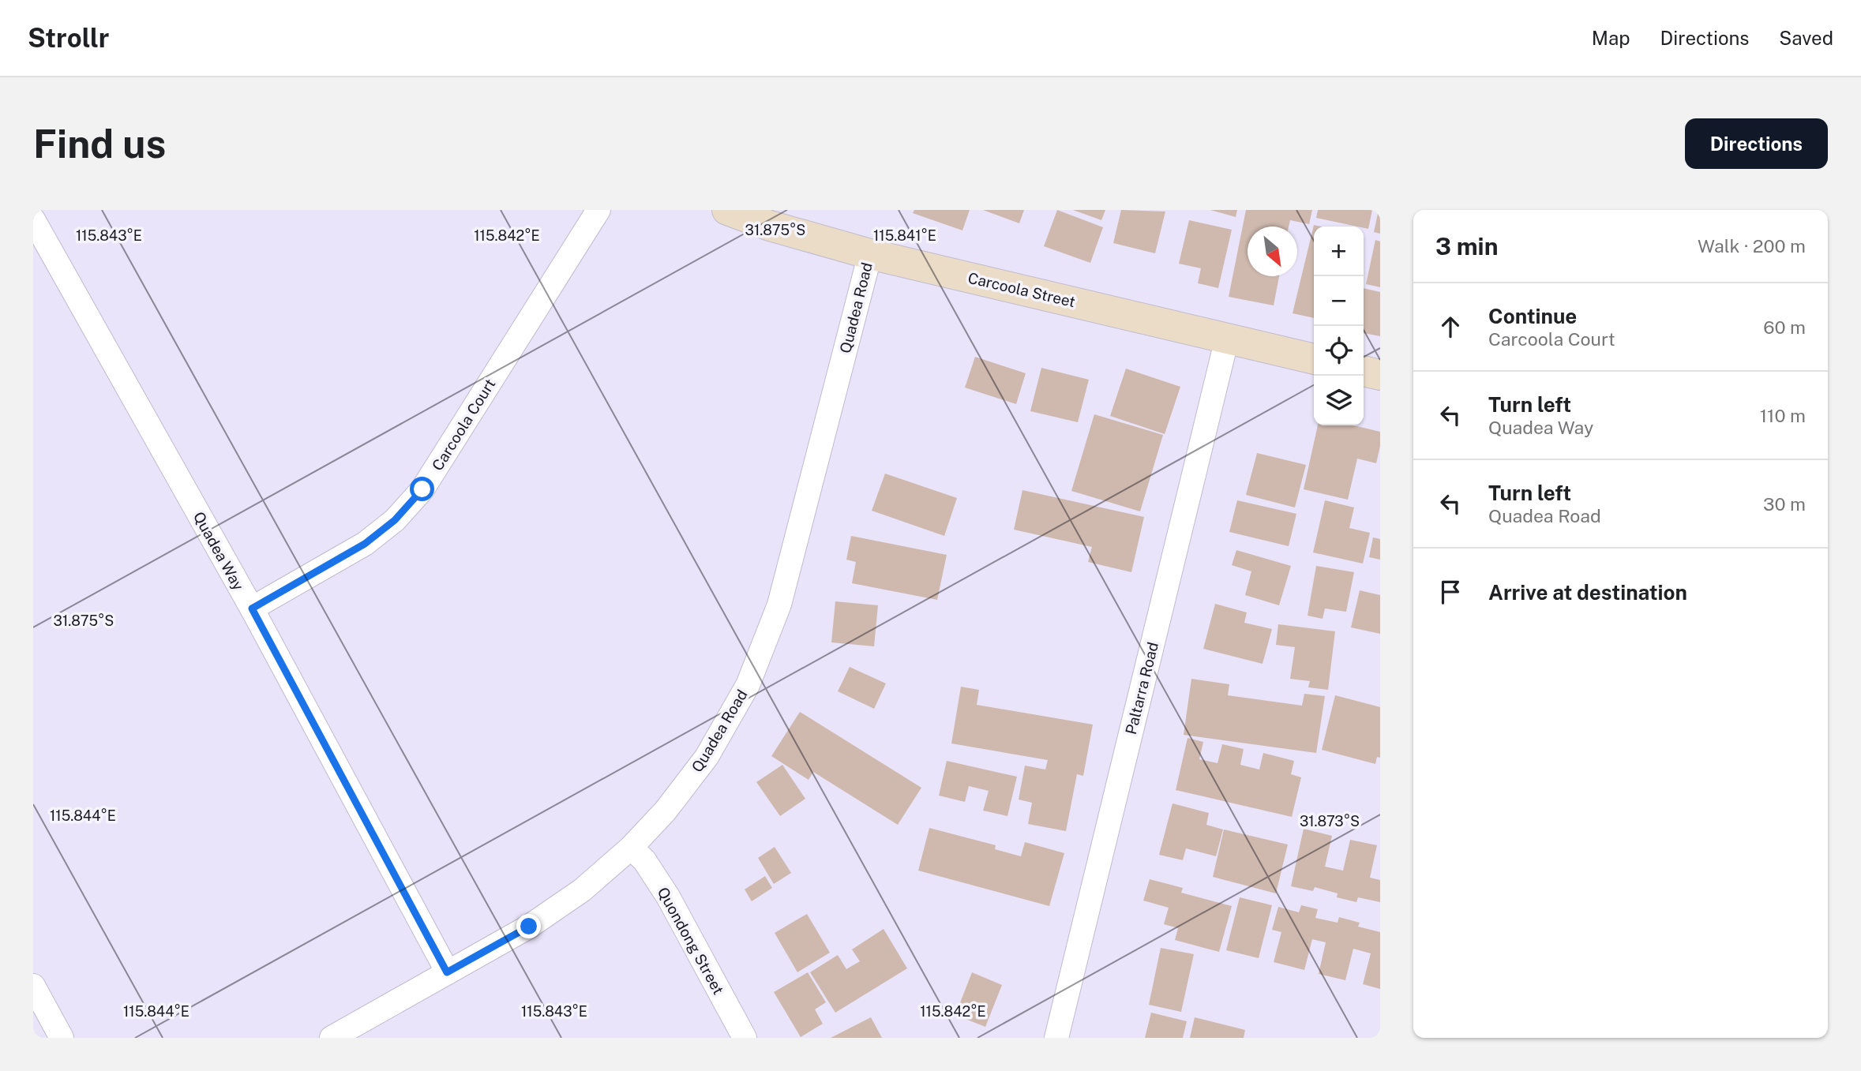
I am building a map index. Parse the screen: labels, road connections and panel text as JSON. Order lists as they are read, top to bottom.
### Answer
{
  "streets": {
    "street": [
      "Carcoola Street",
      "Quadea Road",
      "Carcoola Court",
      "Quadea Way",
      "Paltarra Road",
      "Quondong Street"
    ]
  },
  "crossings": [
    ["Carcoola Street", "Quadea Road"],
    ["Carcoola Street", "Paltarra Road"],
    ["Quadea Road", "Quadea Way"],
    ["Quadea Road", "Quondong Street"],
    ["Carcoola Court", "Quadea Way"]
  ],
  "north": "bottom right",
  "page": {
    "header": "Strollr",
    "nav": ["Map", "Directions", "Saved"],
    "buttons": "Directions",
    "title": "Find us",
    "heading": ["3 min", "Walk · 200 m"],
    "map_buttons": ["+", "−"],
    "list": [
      ["Continue", "Carcoola Court", "60 m"],
      ["Turn left", "Quadea Way", "110 m"],
      ["Turn left", "Quadea Road", "30 m"],
      "Arrive at destination"
    ]
  },
  "coordinates": [
    "31.875°S",
    "115.843°E",
    "115.842°E",
    "115.841°E",
    "115.844°E",
    "31.873°S"
  ]
}
